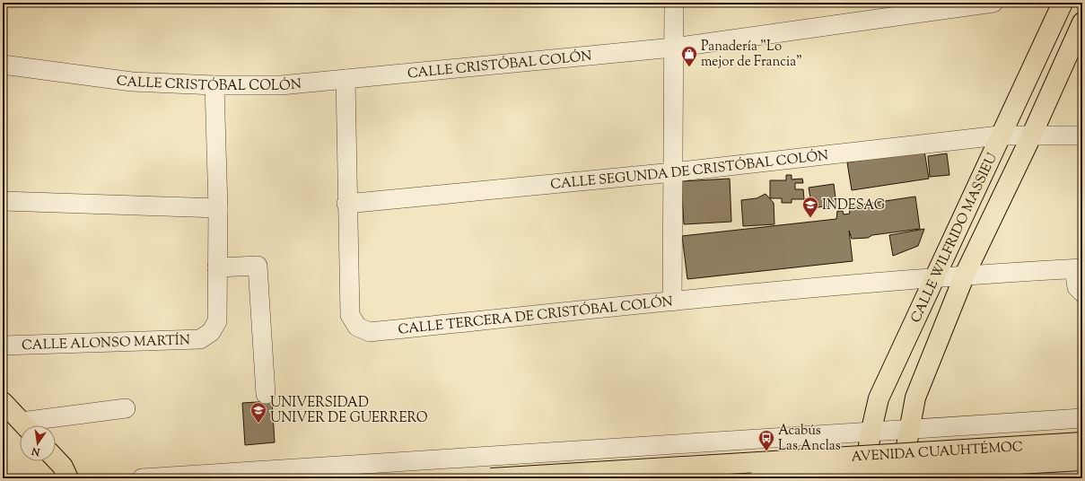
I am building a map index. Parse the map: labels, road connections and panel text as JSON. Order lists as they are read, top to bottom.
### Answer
{
  "streets": {
    "main road": ["CALLE WILFRIDO MASSIEU", "AVENIDA CUAUHTÉMOC"],
    "street": [
      "CALLE CRISTÓBAL COLÓN",
      "CALLE SEGUNDA DE CRISTÓBAL COLÓN",
      "CALLE TERCERA DE CRISTÓBAL COLÓN",
      "CALLE ALONSO MARTÍN"
    ]
  },
  "crossings": [
    ["CALLE CRISTÓBAL COLÓN", "CALLE TERCERA DE CRISTÓBAL COLÓN"],
    ["CALLE CRISTÓBAL COLÓN", "CALLE ALONSO MARTÍN"],
    ["CALLE SEGUNDA DE CRISTÓBAL COLÓN", "CALLE WILFRIDO MASSIEU"],
    ["CALLE SEGUNDA DE CRISTÓBAL COLÓN", "CALLE TERCERA DE CRISTÓBAL COLÓN"],
    ["CALLE WILFRIDO MASSIEU", "CALLE TERCERA DE CRISTÓBAL COLÓN"]
  ],
  "places": {
    "shop": ["Panadería \"Lo mejor de Francia\""],
    "school or university": ["INDESAG", "UNIVERSIDAD UNIVER DE GUERRERO"],
    "bus stop": ["Acabús Las Anclas"]
  },
  "north": "bottom"
}
